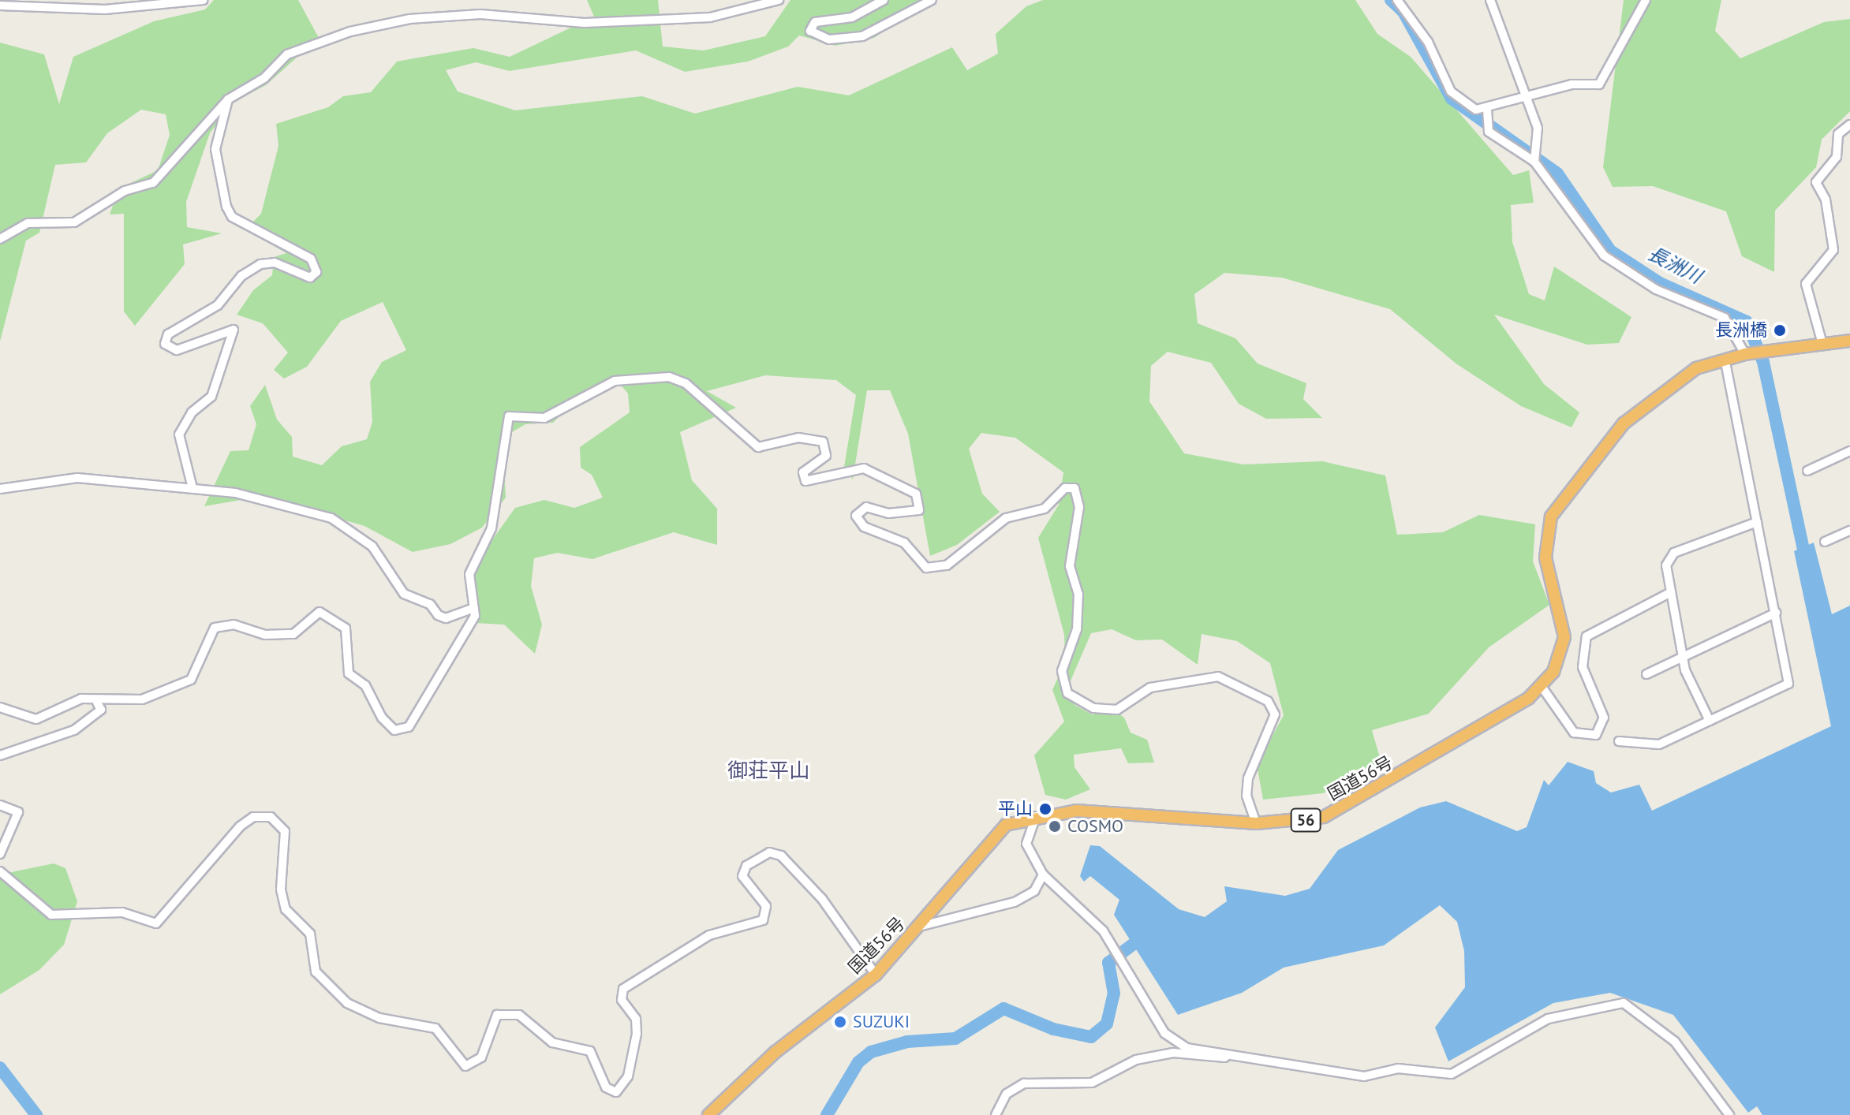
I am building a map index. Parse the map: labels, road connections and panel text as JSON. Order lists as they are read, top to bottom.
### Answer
{
  "streets": {
    "highway": ["国道56号", "56"]
  },
  "districts": ["御荘平山"],
  "water": ["長洲川"],
  "places": [
    "長洲橋",
    "平山",
    "COSMO",
    "SUZUKI"
  ]
}
